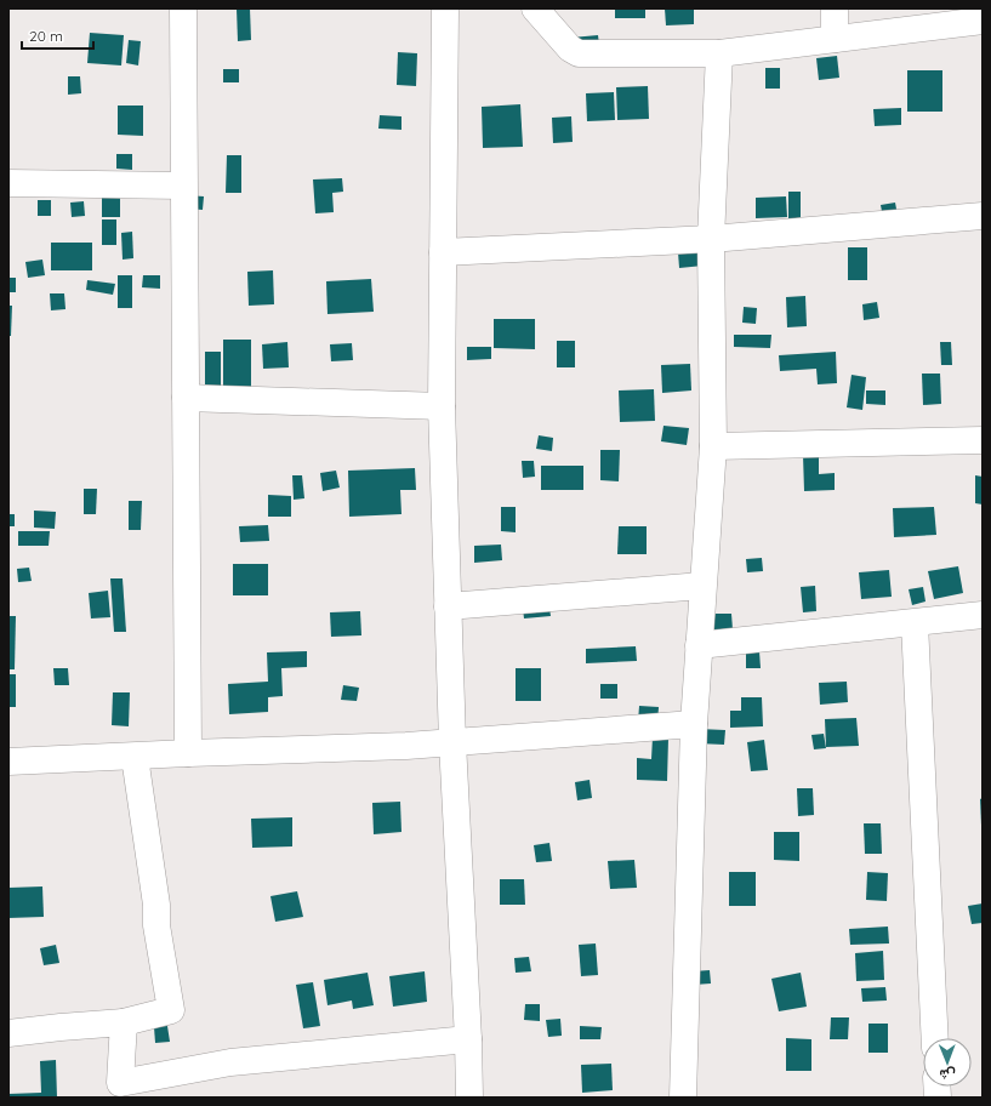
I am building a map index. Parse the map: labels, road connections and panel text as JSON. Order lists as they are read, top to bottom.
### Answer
{
  "scale_bar": "20 m",
  "north": "bottom"
}
